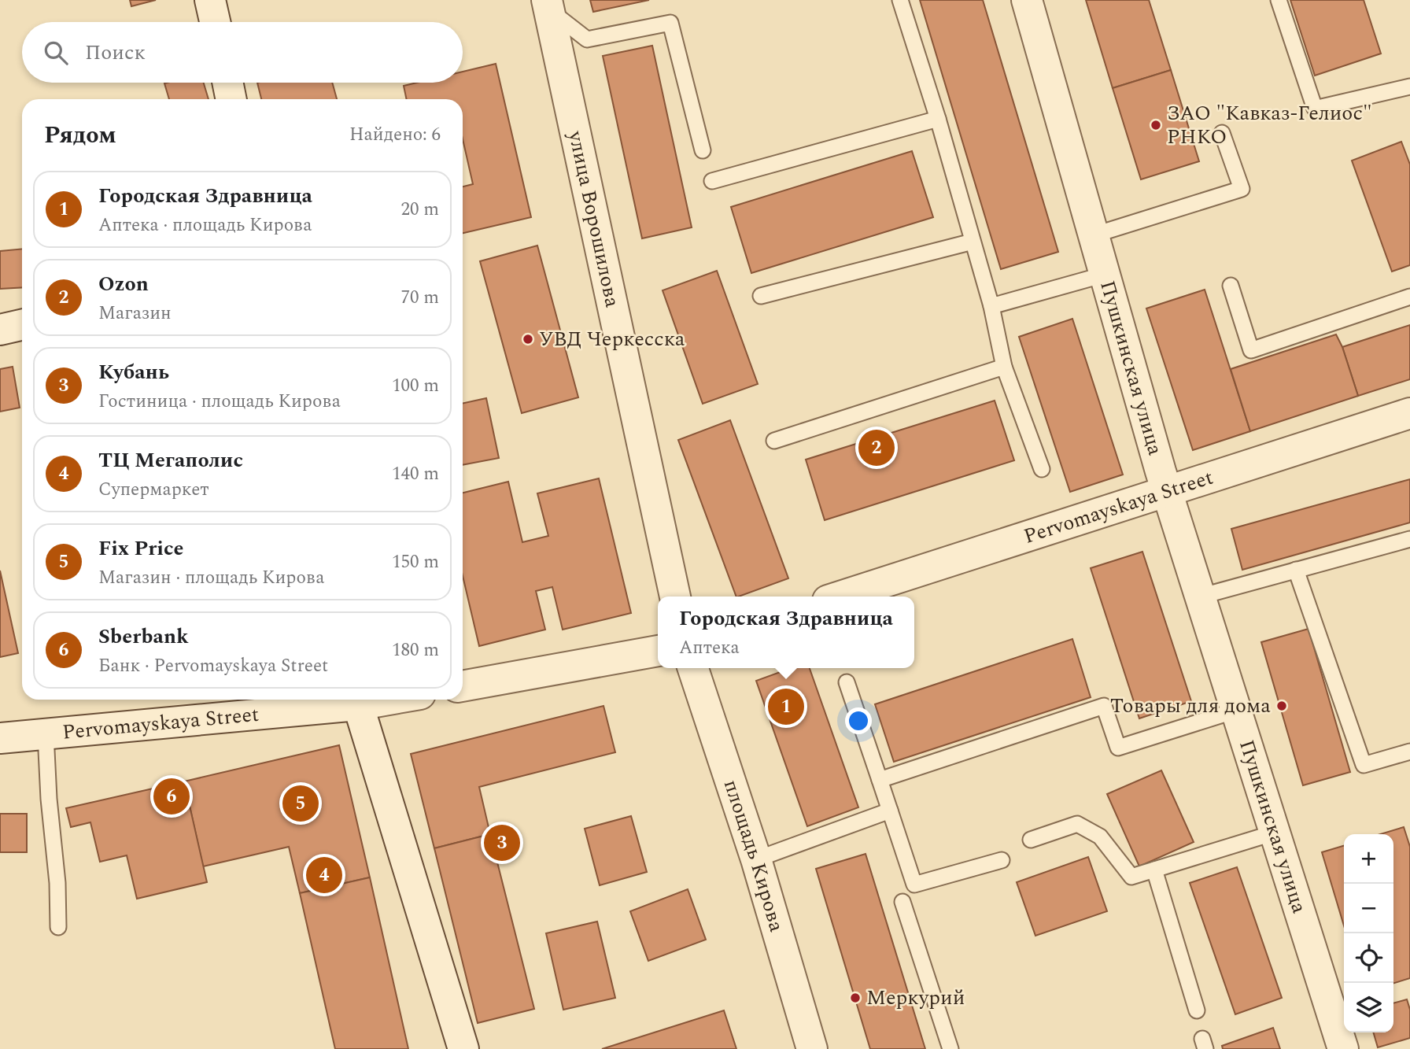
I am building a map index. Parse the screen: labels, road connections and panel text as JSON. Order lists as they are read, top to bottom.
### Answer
{
  "streets": {
    "street": [
      "улица Ворошилова",
      "Пушкинская улица",
      "Pervomayskaya Street",
      "площадь Кирова"
    ]
  },
  "crossings": [
    ["Пушкинская улица", "Pervomayskaya Street"]
  ],
  "places": [
    "ЗАО \"Кавказ-Гелиос\" РНКО",
    "УВД Черкесска",
    "Товары для дома",
    "Меркурий"
  ],
  "page": {
    "search": "Поиск",
    "heading": ["Рядом", "Найдено: 6"],
    "list": [
      {
        "mark": "1",
        "name": "Городская Здравница",
        "note": "Аптека · площадь Кирова",
        "value": "20 m"
      },
      {
        "mark": "2",
        "name": "Ozon",
        "note": "Магазин",
        "value": "70 m"
      },
      {
        "mark": "3",
        "name": "Кубань",
        "note": "Гостиница · площадь Кирова",
        "value": "100 m"
      },
      {
        "mark": "4",
        "name": "ТЦ Мегаполис",
        "note": "Супермаркет",
        "value": "140 m"
      },
      {
        "mark": "5",
        "name": "Fix Price",
        "note": "Магазин · площадь Кирова",
        "value": "150 m"
      },
      {
        "mark": "6",
        "name": "Sberbank",
        "note": "Банк · Pervomayskaya Street",
        "value": "180 m"
      }
    ],
    "pins": [
      "2",
      "1",
      "6",
      "5",
      "3",
      "4"
    ],
    "popup": ["Городская Здравница", "Аптека"],
    "map_buttons": ["+", "−"]
  }
}
